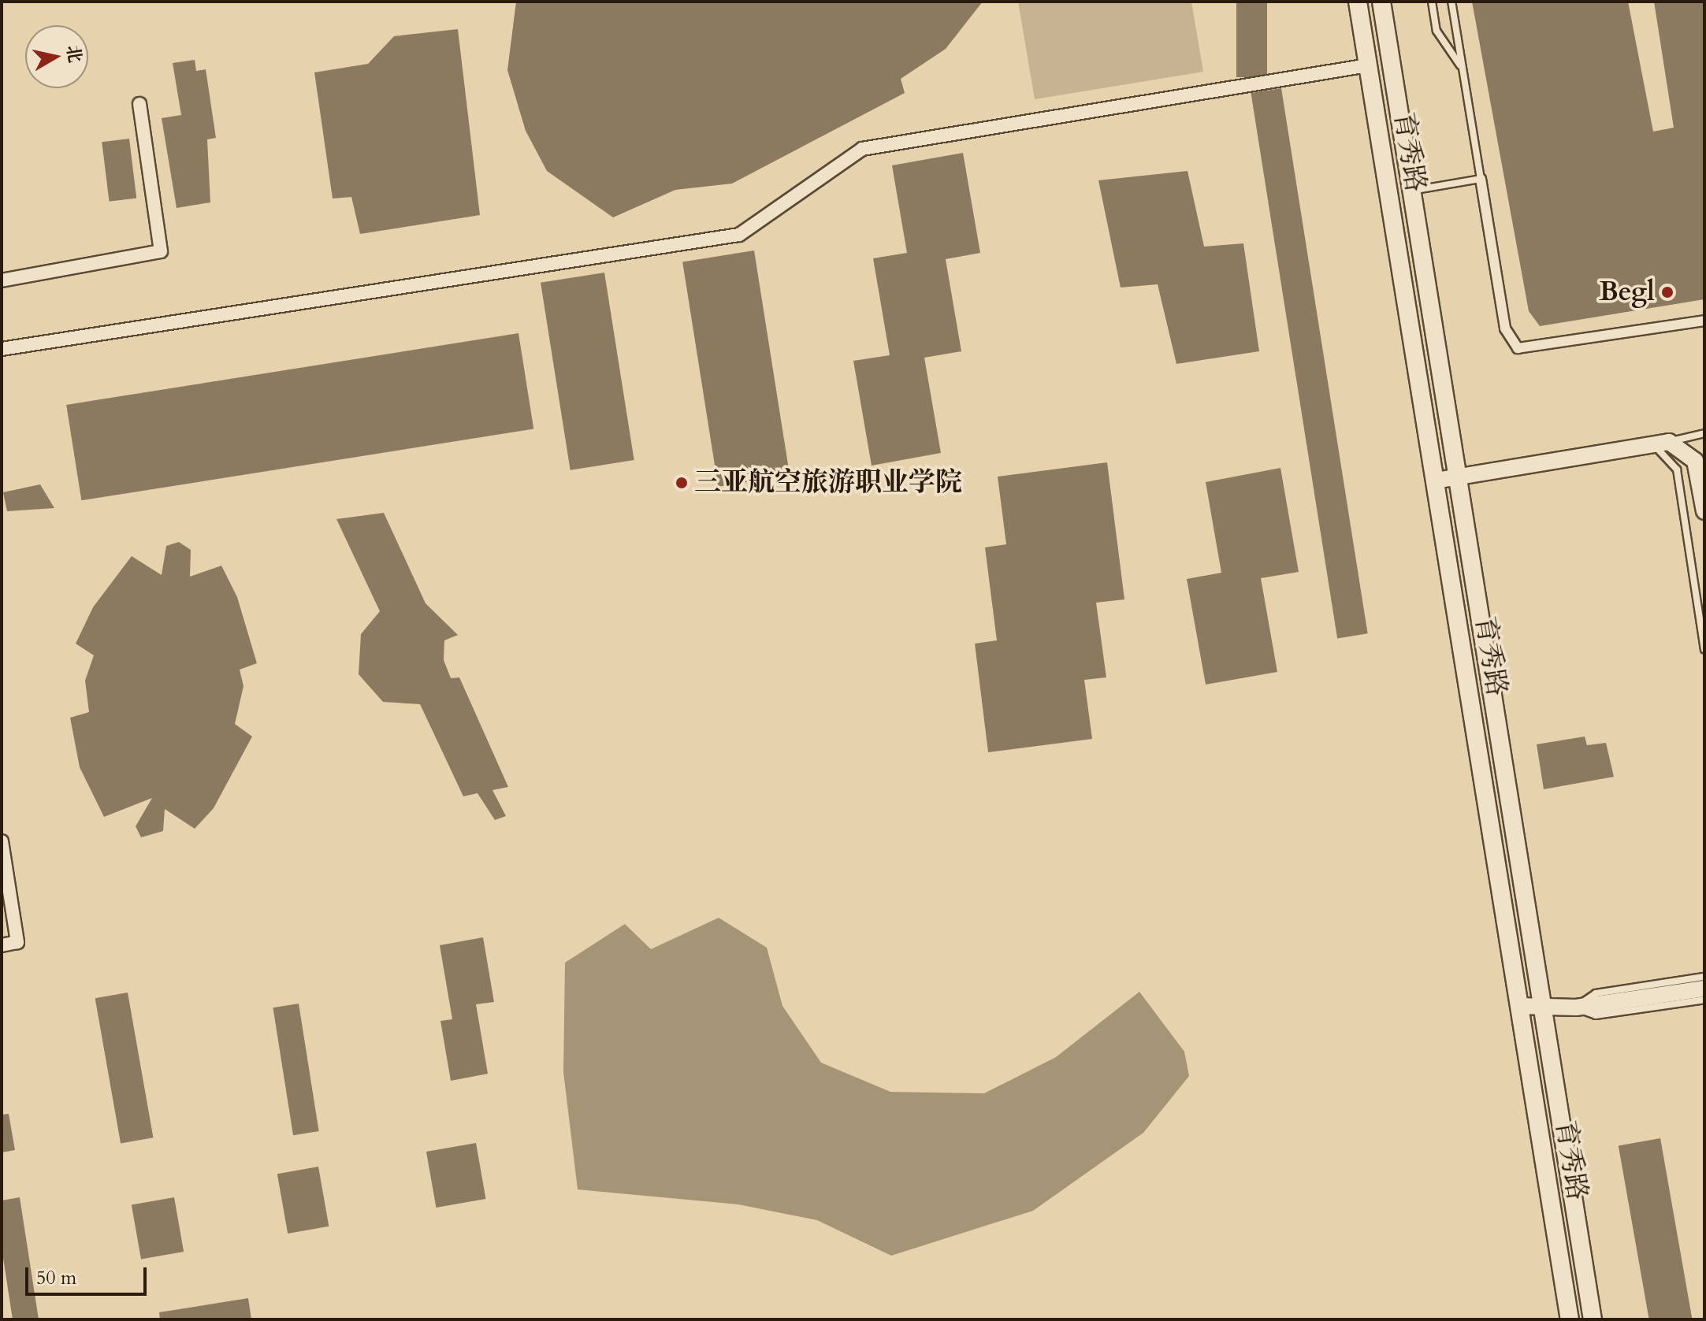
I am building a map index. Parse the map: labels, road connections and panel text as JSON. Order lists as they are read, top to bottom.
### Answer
{
  "streets": {
    "main road": ["育秀路"]
  },
  "places": ["Begl", "三亚航空旅游职业学院"],
  "scale_bar": "50 m",
  "north": "right"
}
